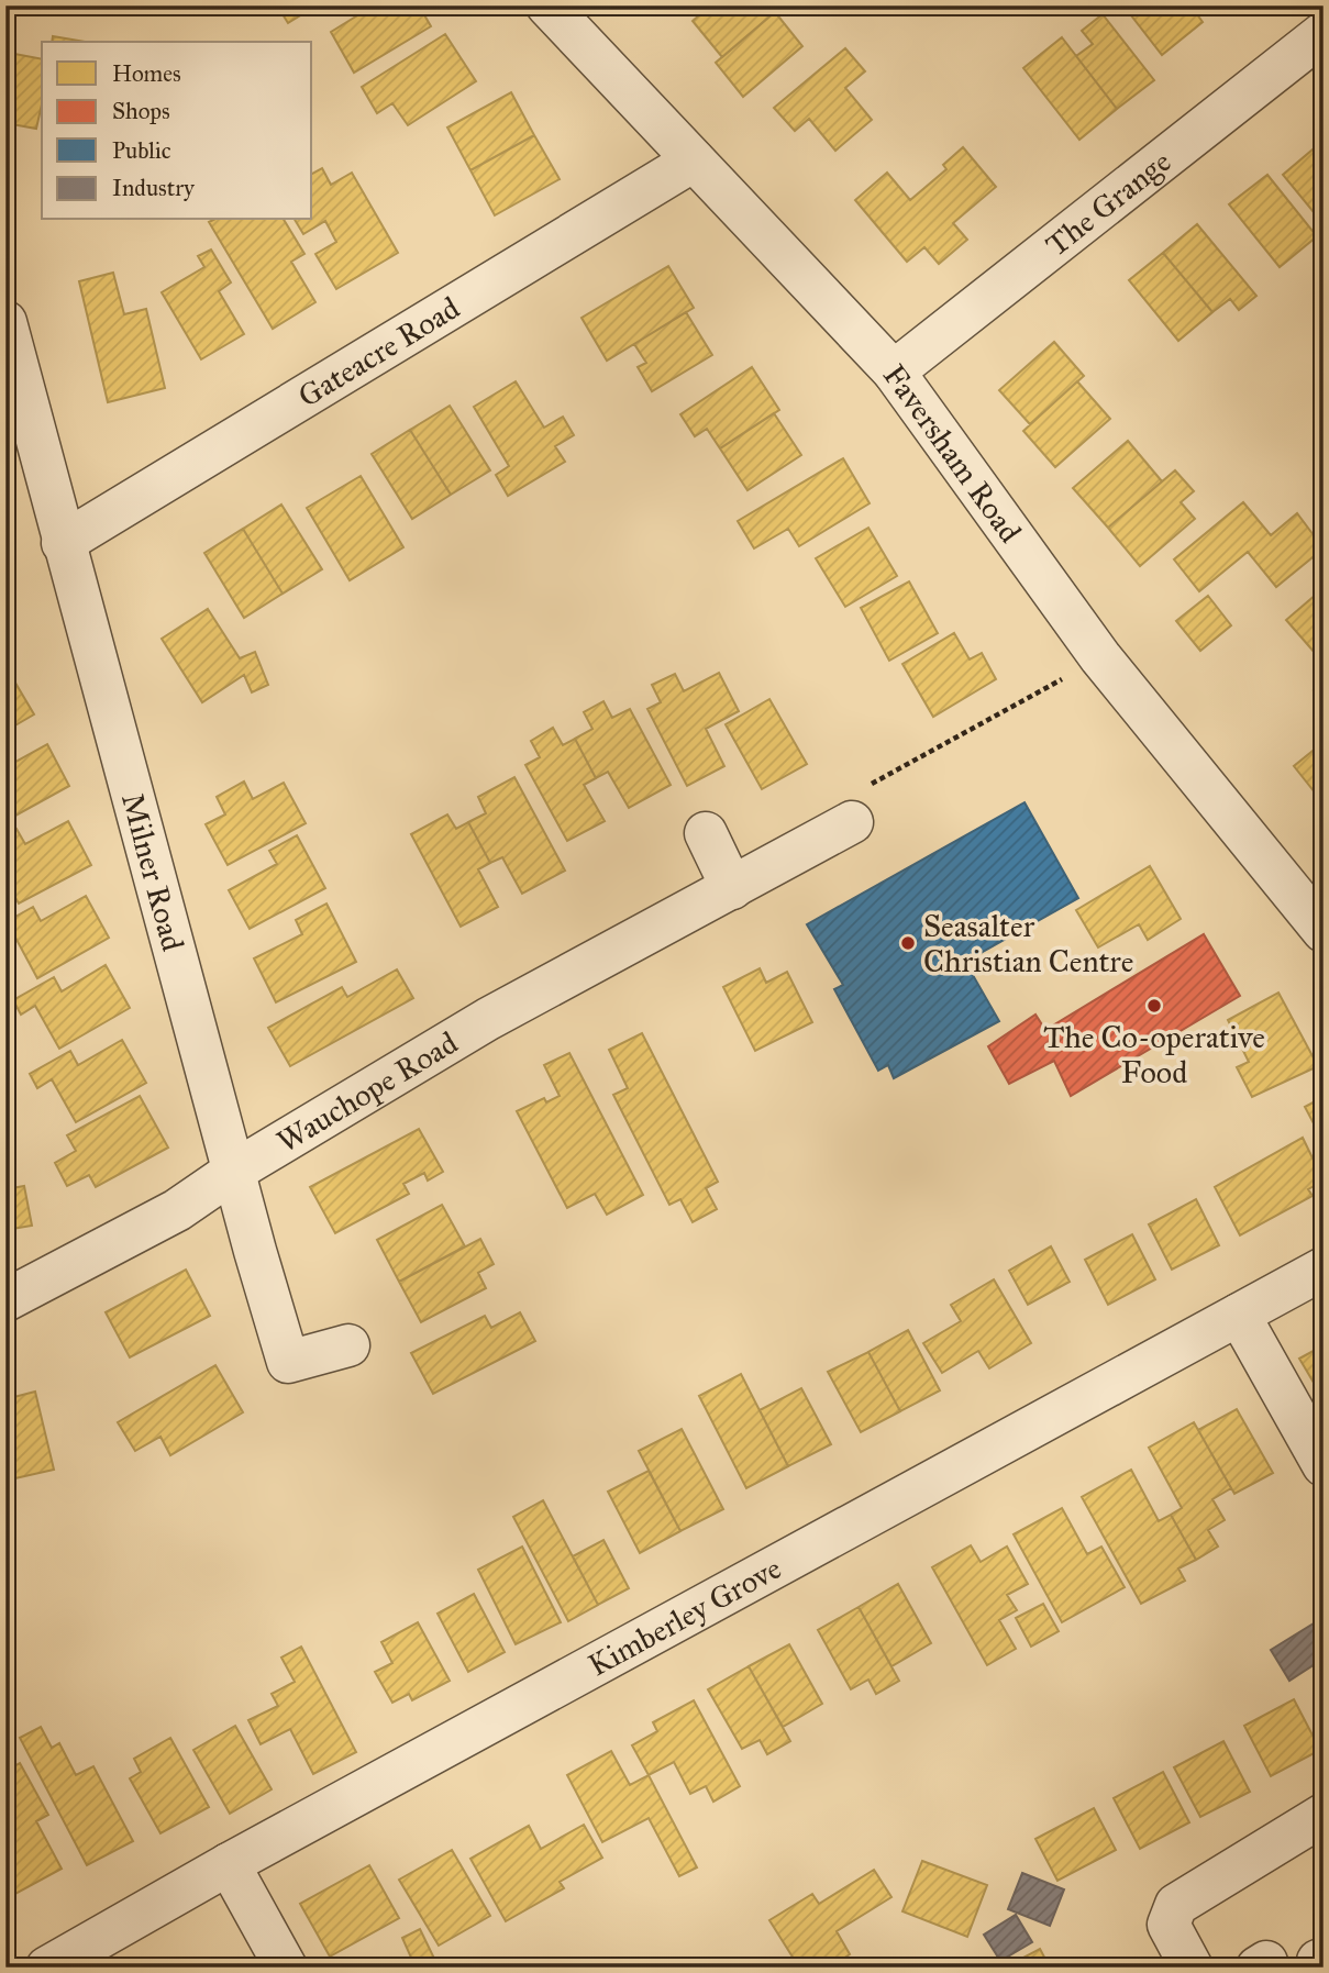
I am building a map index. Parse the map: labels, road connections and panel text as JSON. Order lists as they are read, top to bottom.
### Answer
{
  "streets": {
    "street": [
      "The Grange",
      "Gateacre Road",
      "Faversham Road",
      "Milner Road",
      "Wauchope Road",
      "Kimberley Grove"
    ]
  },
  "crossings": [
    ["The Grange", "Faversham Road"],
    ["Gateacre Road", "Faversham Road"],
    ["Gateacre Road", "Milner Road"],
    ["Milner Road", "Wauchope Road"]
  ],
  "places": ["Seasalter Christian Centre", "The Co-operative Food"],
  "legend": [
    "Homes",
    "Shops",
    "Public",
    "Industry"
  ]
}
